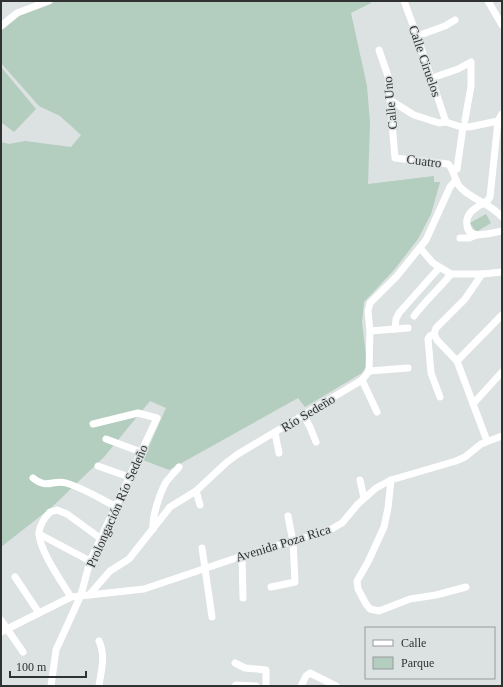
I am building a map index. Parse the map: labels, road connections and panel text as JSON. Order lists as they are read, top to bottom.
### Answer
{
  "streets": {
    "street": [
      "Calle Ciruelos",
      "Calle Uno",
      "Cuatro",
      "Río Sedeño",
      "Prolongación Río Sedeño",
      "Avenida Poza Rica"
    ]
  },
  "crossings": [
    ["Calle Uno", "Cuatro"],
    ["Río Sedeño", "Avenida Poza Rica"]
  ],
  "legend": ["Calle", "Parque"],
  "scale_bar": "100 m"
}
